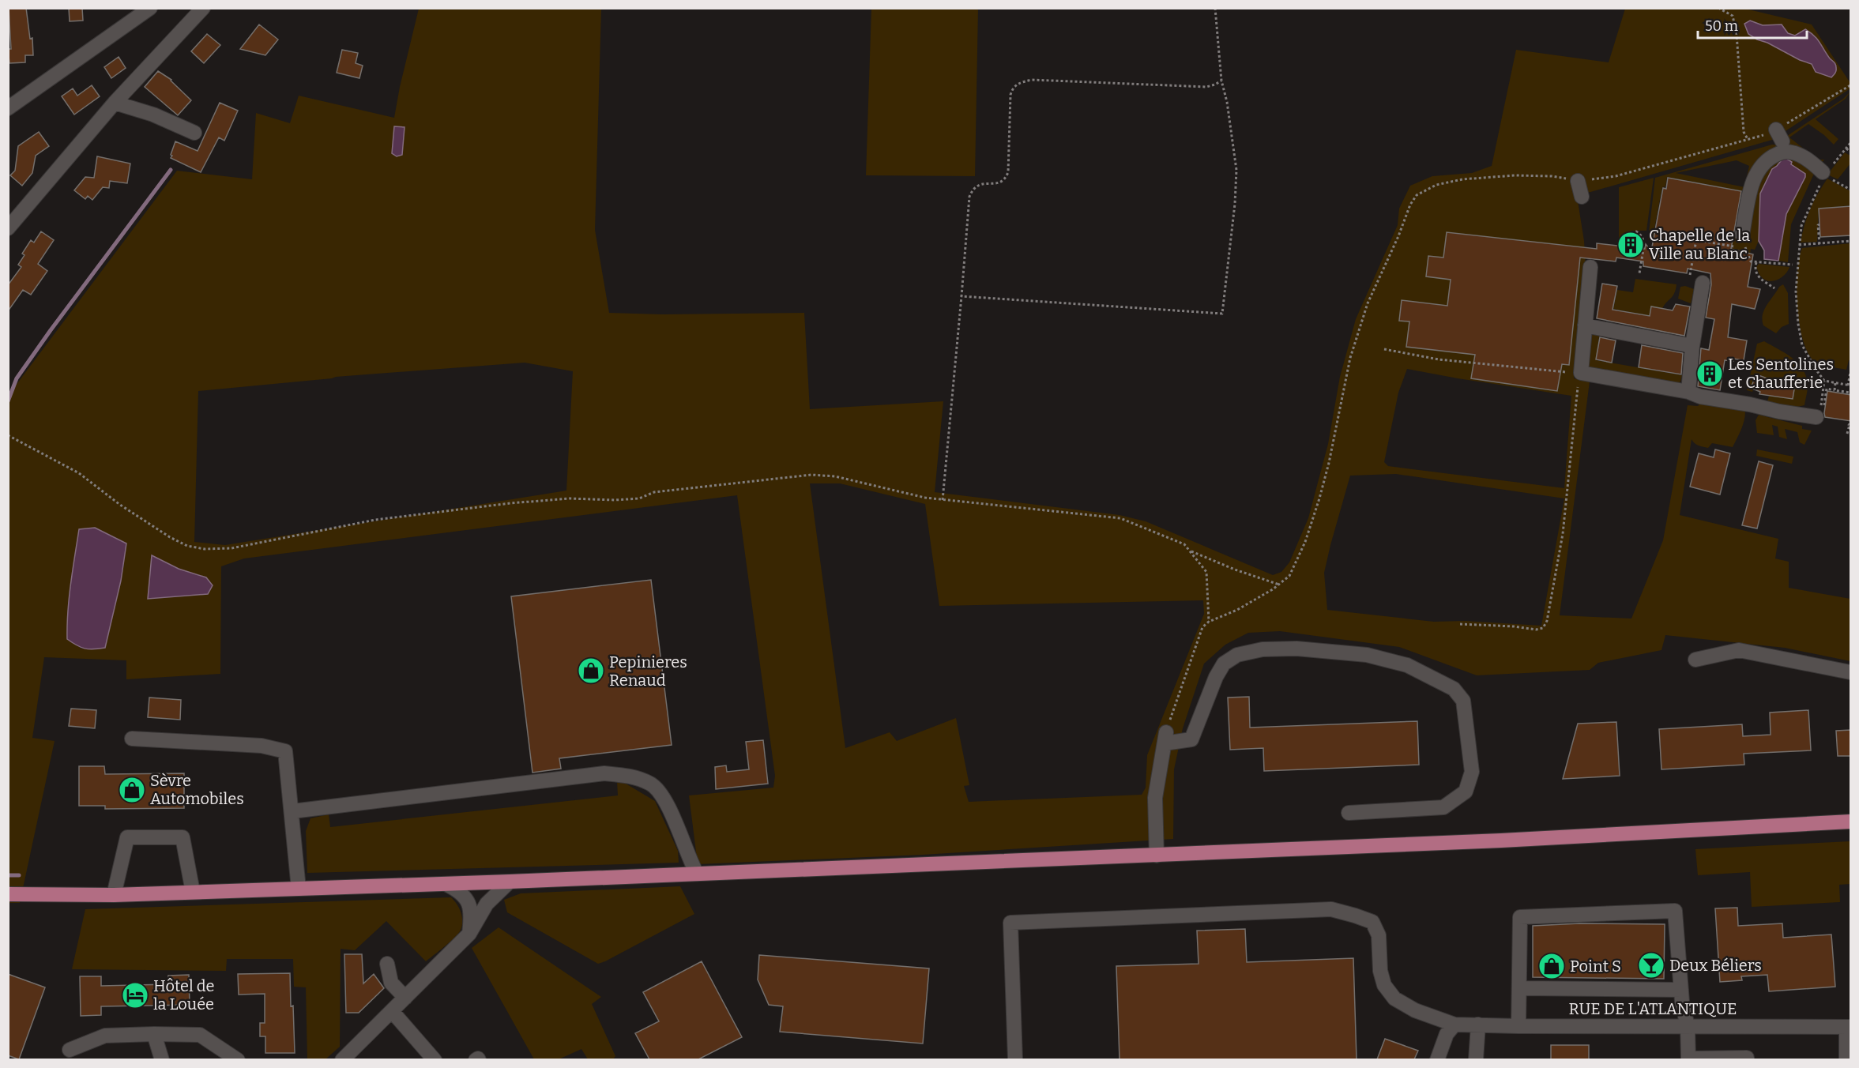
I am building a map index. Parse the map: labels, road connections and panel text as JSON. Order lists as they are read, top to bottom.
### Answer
{
  "streets": {
    "street": ["RUE DE L'ATLANTIQUE"]
  },
  "places": {
    "building": ["Chapelle de la Ville au Blanc", "Les Sentolines et Chaufferie"],
    "shop": ["Pepinieres Renaud", "Sèvre Automobiles", "Point S"],
    "bar": ["Deux Béliers"],
    "hotel": ["Hôtel de la Louée"]
  },
  "scale_bar": "50 m"
}
